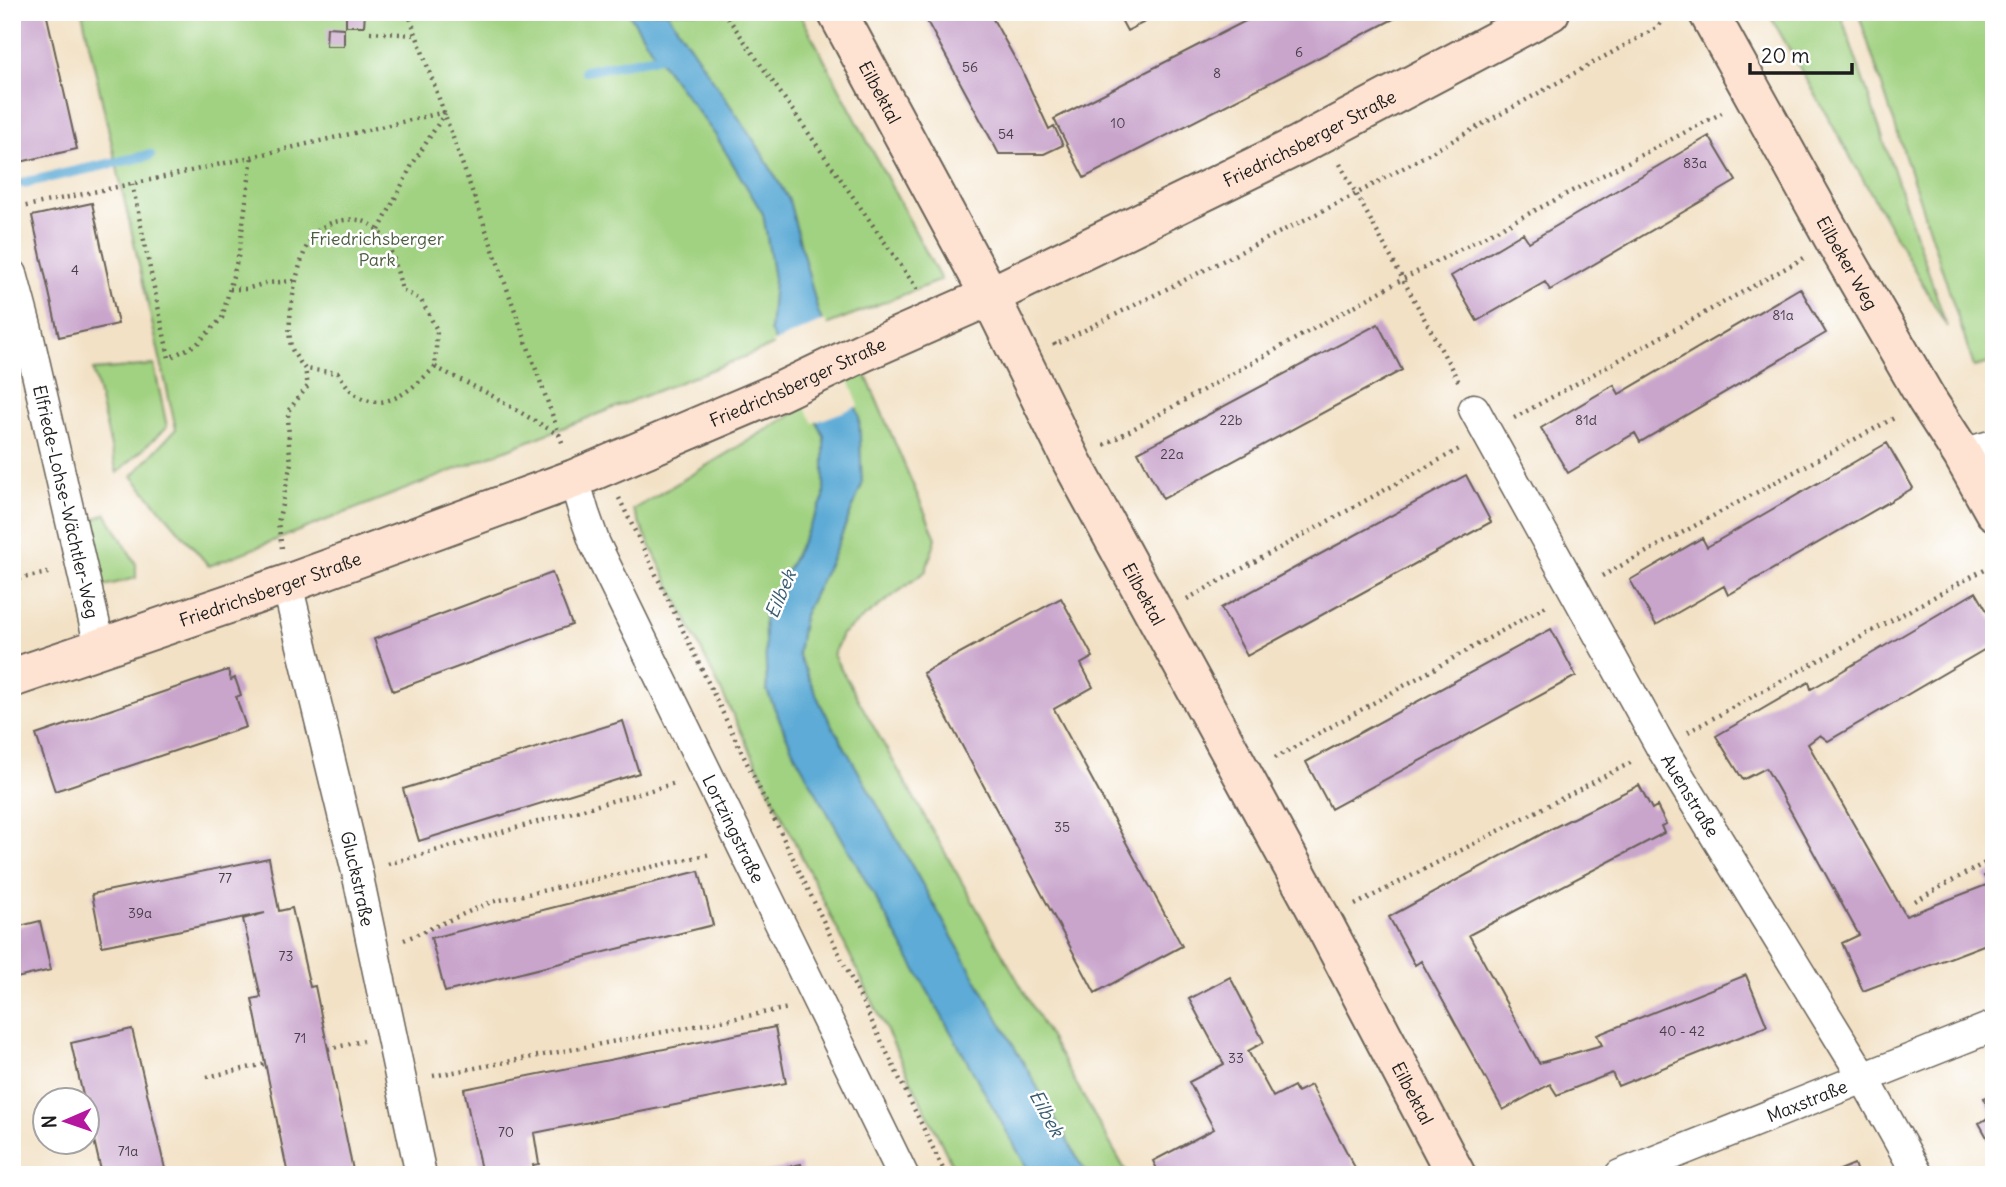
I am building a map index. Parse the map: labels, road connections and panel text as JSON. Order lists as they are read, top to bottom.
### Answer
{
  "streets": {
    "street": [
      "Eilbektal",
      "Friedrichsberger Straße",
      "Eilbeker Weg",
      "Elfriede-Lohse-Wächtler-Weg",
      "Auenstraße",
      "Lortzingstraße",
      "Gluckstraße",
      "Maxstraße"
    ]
  },
  "crossings": [
    ["Eilbektal", "Friedrichsberger Straße"],
    ["Friedrichsberger Straße", "Elfriede-Lohse-Wächtler-Weg"],
    ["Friedrichsberger Straße", "Lortzingstraße"],
    ["Friedrichsberger Straße", "Gluckstraße"],
    ["Auenstraße", "Maxstraße"]
  ],
  "water": ["Eilbek"],
  "parks": ["Friedrichsberger Park"],
  "house_numbers": [
    "6",
    "56",
    "8",
    "10",
    "54",
    "83a",
    "4",
    "81a",
    "22b",
    "81d",
    "22a",
    "35",
    "77",
    "39a",
    "73",
    "40 - 42",
    "71",
    "33",
    "70",
    "71a"
  ],
  "scale_bar": "20 m",
  "north": "left"
}
